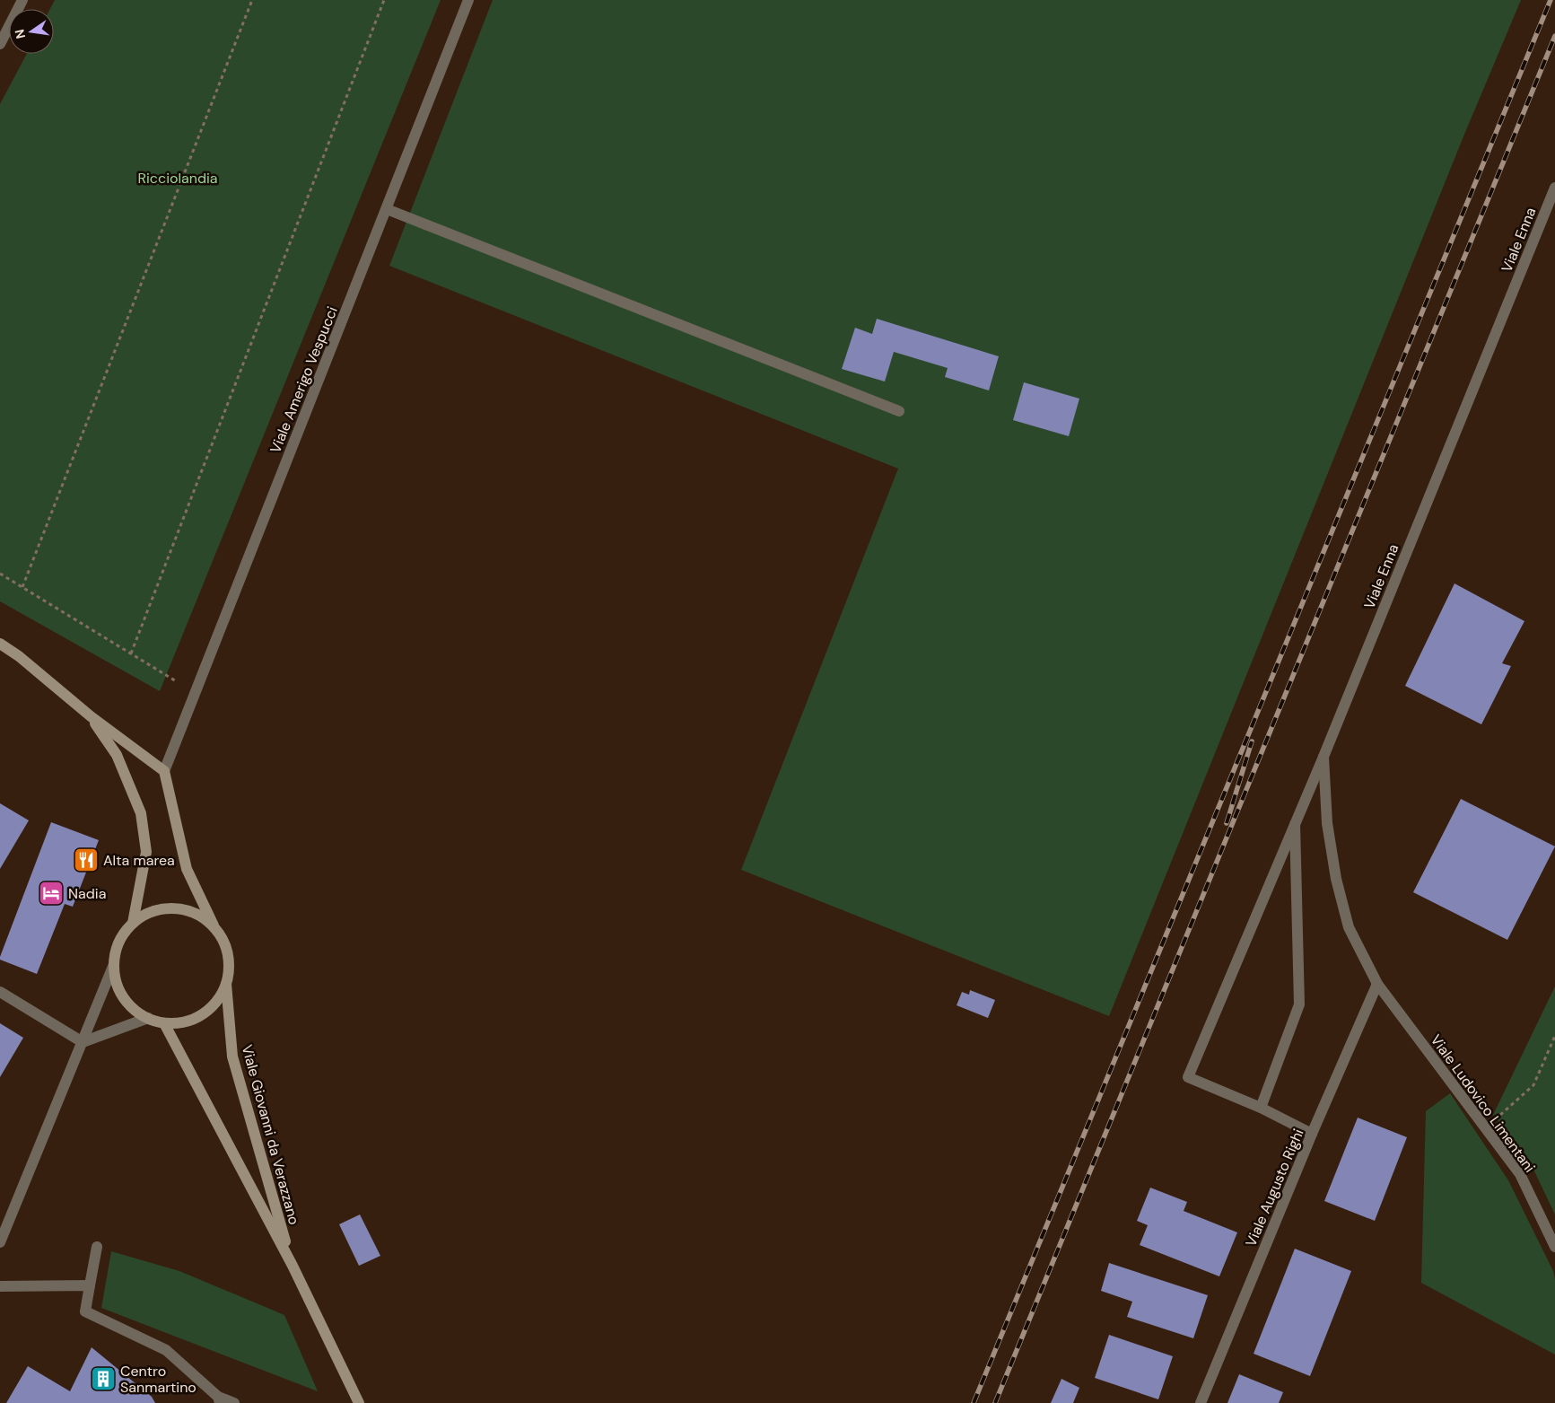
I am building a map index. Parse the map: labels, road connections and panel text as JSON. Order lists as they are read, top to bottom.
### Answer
{
  "streets": {
    "street": [
      "Viale Enna",
      "Viale Amerigo Vespucci",
      "Viale Ludovico Limentani",
      "Viale Giovanni da Verazzano",
      "Viale Augusto Righi"
    ]
  },
  "crossings": [
    ["Viale Enna", "Viale Ludovico Limentani"],
    ["Viale Enna", "Viale Augusto Righi"],
    ["Viale Ludovico Limentani", "Viale Augusto Righi"]
  ],
  "parks": ["Ricciolandia"],
  "places": {
    "restaurant": ["Alta marea"],
    "hotel": ["Nadia"],
    "building": ["Centro Sanmartino"]
  },
  "north": "left"
}
